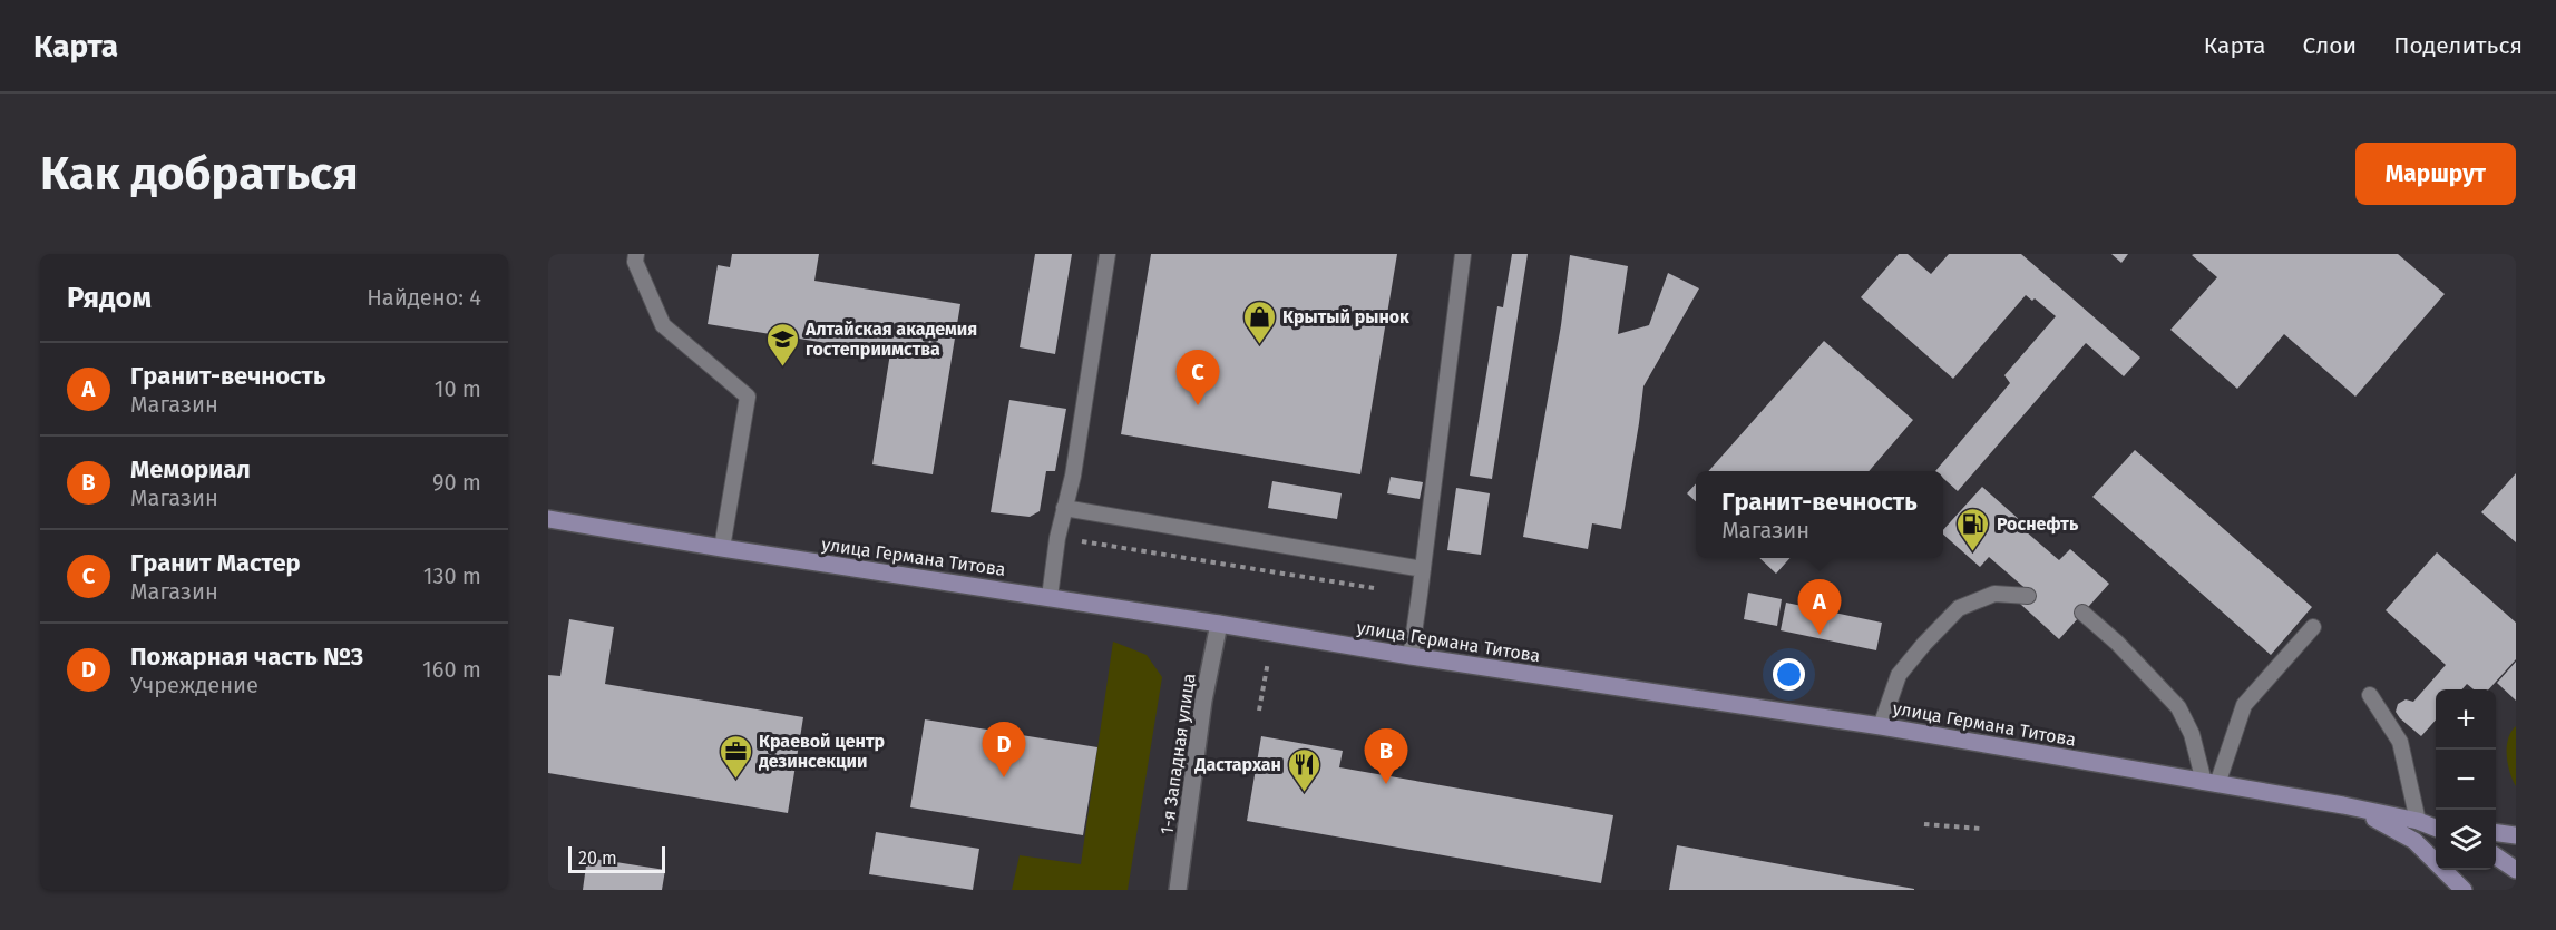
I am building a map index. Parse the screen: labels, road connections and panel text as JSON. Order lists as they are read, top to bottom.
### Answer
{
  "streets": {
    "street": ["улица Германа Титова", "1-я Западная улица"]
  },
  "crossings": [
    ["улица Германа Титова", "1-я Западная улица"]
  ],
  "places": {
    "shop": ["Крытый рынок"],
    "school or university": ["Алтайская академия гостеприимства"],
    "fuel station": ["Роснефть"],
    "office": ["Краевой центр дезинсекции"],
    "restaurant": ["Дастархан"]
  },
  "scale_bar": "20 m",
  "page": {
    "header": "Карта",
    "nav": ["Карта", "Слои", "Поделиться"],
    "buttons": "Маршрут",
    "title": "Как добраться",
    "heading": ["Рядом", "Найдено: 4"],
    "list": [
      {
        "mark": "A",
        "name": "Гранит-вечность",
        "note": "Магазин",
        "value": "10 m"
      },
      {
        "mark": "B",
        "name": "Мемориал",
        "note": "Магазин",
        "value": "90 m"
      },
      {
        "mark": "C",
        "name": "Гранит Мастер",
        "note": "Магазин",
        "value": "130 m"
      },
      {
        "mark": "D",
        "name": "Пожарная часть №3",
        "note": "Учреждение",
        "value": "160 m"
      }
    ],
    "pins": [
      "C",
      "A",
      "D",
      "B"
    ],
    "popup": ["Гранит-вечность", "Магазин"],
    "map_buttons": ["+", "−"],
    "scale": "20 m"
  }
}
